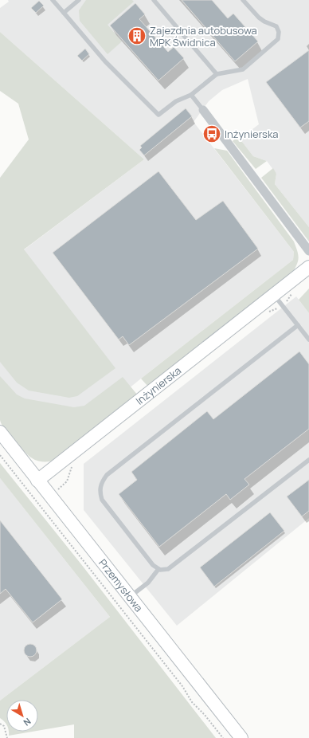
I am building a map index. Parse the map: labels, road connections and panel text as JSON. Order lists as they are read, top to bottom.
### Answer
{
  "streets": {
    "main road": ["Inżynierska", "Przemysłowa"]
  },
  "crossings": [
    ["Inżynierska", "Przemysłowa"]
  ],
  "places": {
    "building": ["Zajezdnia autobusowa MPK Świdnica"],
    "bus stop": ["Inżynierska"]
  },
  "north": "bottom right"
}
